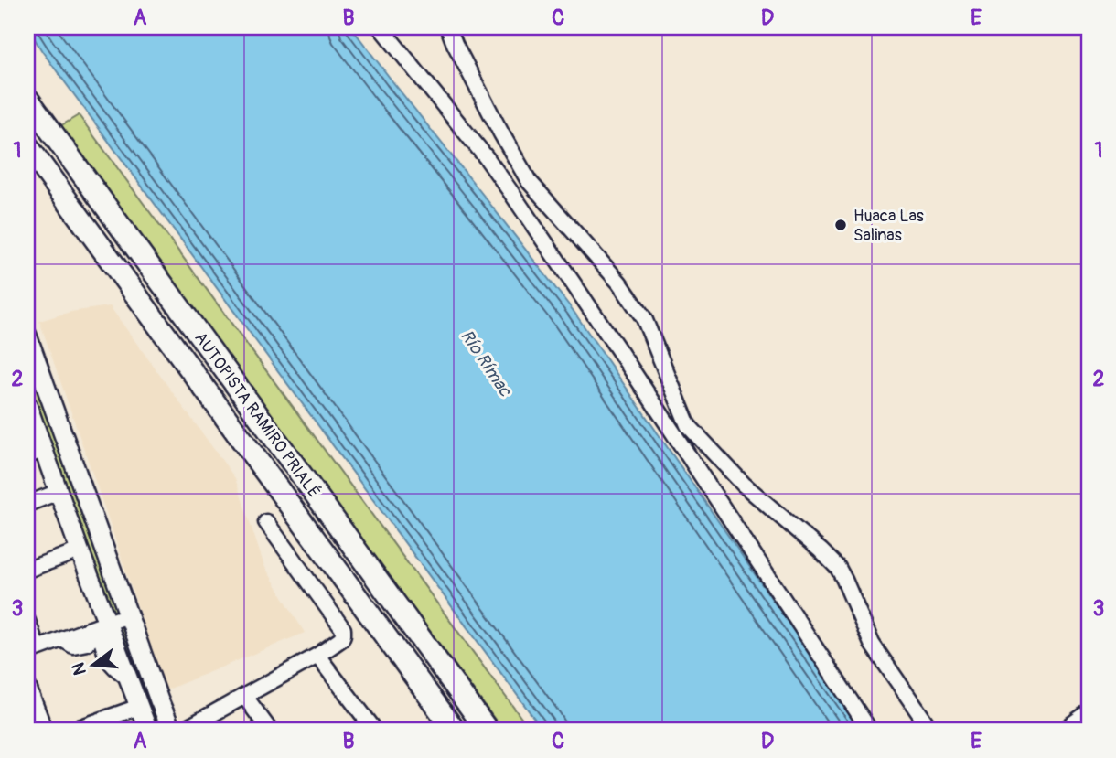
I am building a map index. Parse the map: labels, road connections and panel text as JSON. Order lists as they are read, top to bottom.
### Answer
{
  "streets": {
    "highway": ["AUTOPISTA RAMIRO PRIALÉ"]
  },
  "water": ["Río Rímac"],
  "places": ["Huaca Las Salinas"],
  "north": "left",
  "grid": {
    "columns": [
      "A",
      "B",
      "C",
      "D",
      "E"
    ],
    "rows": ["1", "2", "3"]
  }
}
